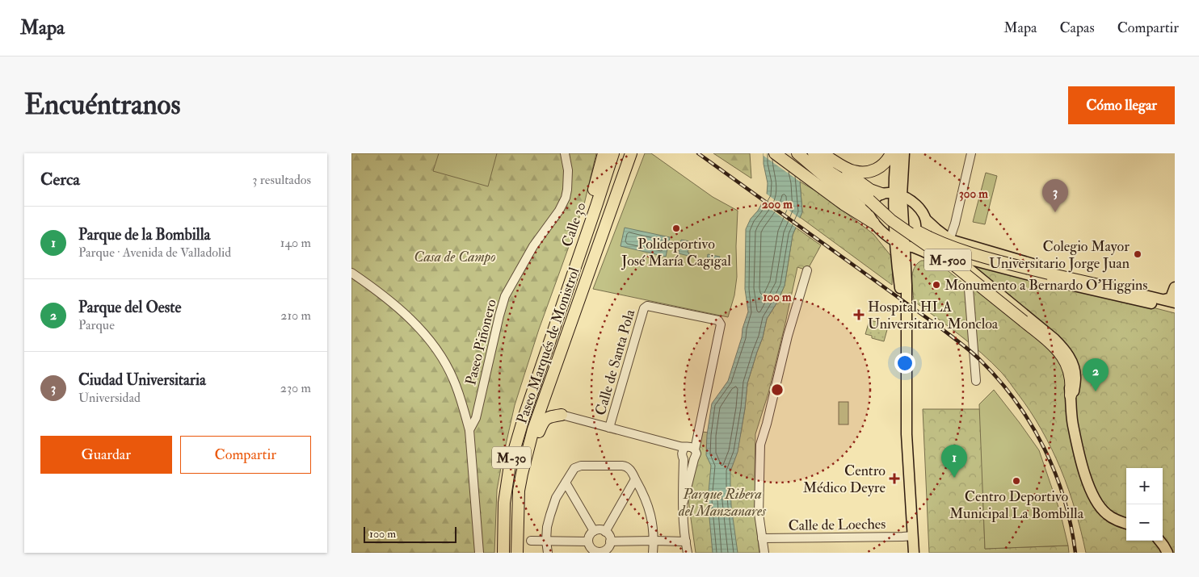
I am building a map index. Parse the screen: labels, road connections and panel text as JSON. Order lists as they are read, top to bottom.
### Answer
{
  "streets": {
    "highway": [
      "Calle 30",
      "M-500",
      "Paseo Marqués de Monistrol",
      "M-30"
    ],
    "street": ["Paseo Piñonero", "Calle de Santa Pola", "Calle de Loeches"]
  },
  "crossings": [
    ["Calle 30", "Paseo Marqués de Monistrol"]
  ],
  "parks": ["Casa de Campo", "Parque Ribera del Manzanares"],
  "places": {
    "other": [
      "Polideportivo José María Cagigal",
      "Colegio Mayor Universitario Jorge Juan",
      "Monumento a Bernardo O'Higgins",
      "Centro Deportivo Municipal La Bombilla"
    ],
    "health": ["Hospital HLA Universitario Moncloa", "Centro Médico Deyre"]
  },
  "scale_bar": "100 m",
  "page": {
    "header": "Mapa",
    "nav": ["Mapa", "Capas", "Compartir"],
    "buttons": [
      "Cómo llegar",
      ["Guardar", "Compartir"]
    ],
    "title": "Encuéntranos",
    "heading": ["Cerca", "3 resultados"],
    "pins": ["3", "2", "1"],
    "list": [
      {
        "mark": "1",
        "name": "Parque de la Bombilla",
        "note": "Parque · Avenida de Valladolid",
        "value": "140 m"
      },
      {
        "mark": "2",
        "name": "Parque del Oeste",
        "note": "Parque",
        "value": "210 m"
      },
      {
        "mark": "3",
        "name": "Ciudad Universitaria",
        "note": "Universidad",
        "value": "230 m"
      }
    ],
    "map_buttons": ["+", "−"],
    "scale": "100 m"
  },
  "rings": ["300 m", "200 m", "100 m"]
}
